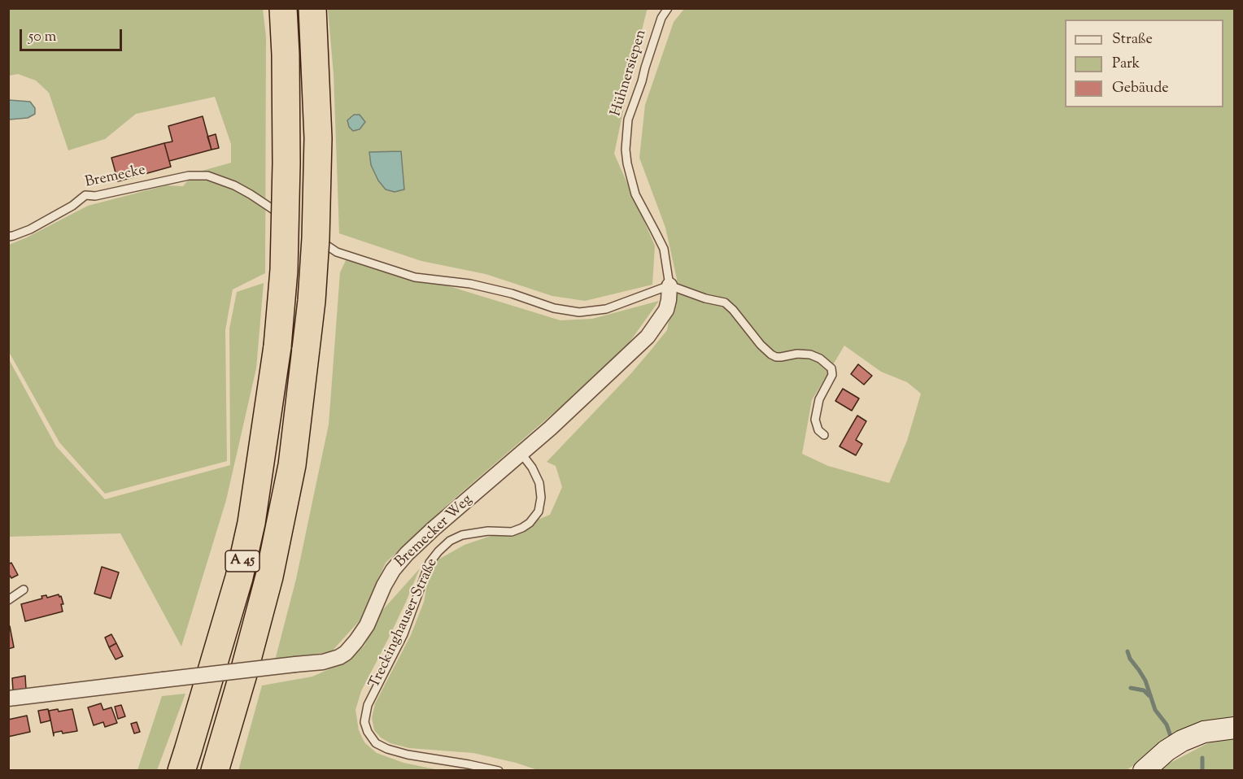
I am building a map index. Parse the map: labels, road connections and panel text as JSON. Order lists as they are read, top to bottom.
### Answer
{
  "streets": {
    "highway": ["A 45"],
    "street": ["Bremecker Weg"],
    "lane": ["Hühnersiepen", "Bremecke", "Treckinghauser Straße"]
  },
  "crossings": [
    ["Hühnersiepen", "Bremecker Weg"],
    ["Bremecker Weg", "Treckinghauser Straße"]
  ],
  "legend": ["Straße", "Park", "Gebäude"],
  "scale_bar": "50 m"
}
